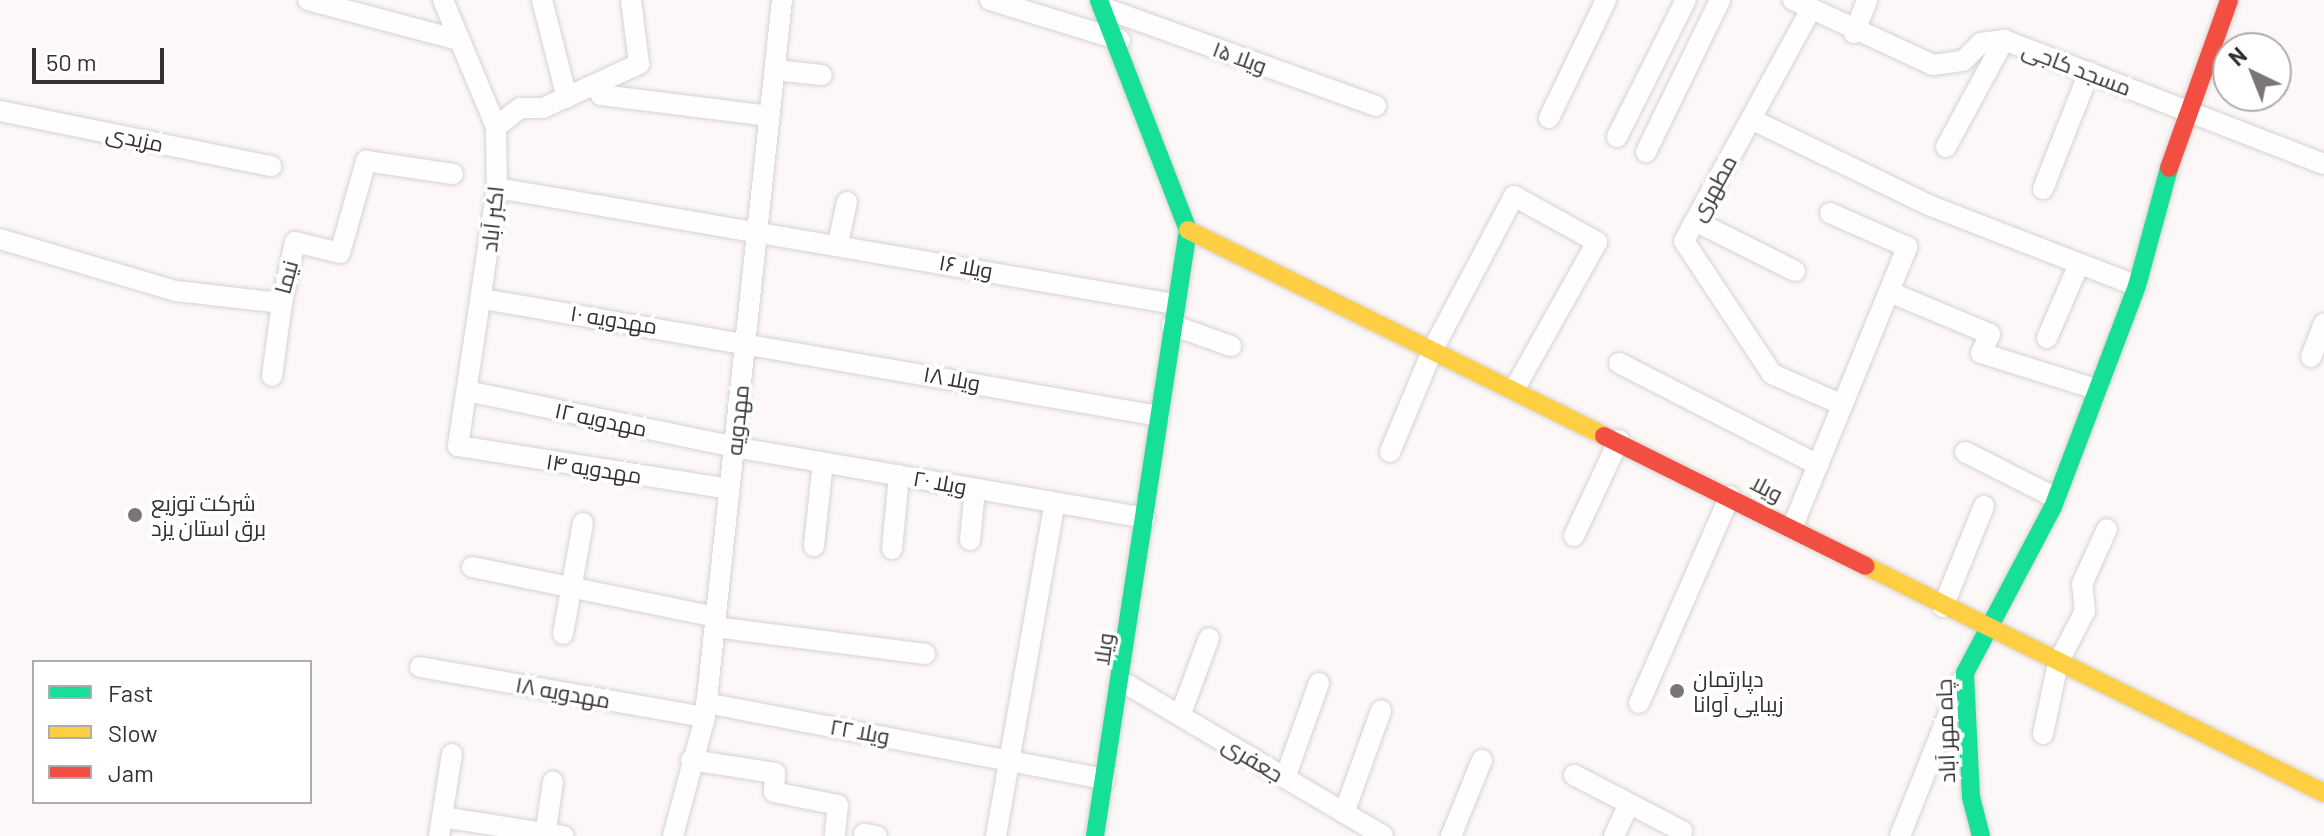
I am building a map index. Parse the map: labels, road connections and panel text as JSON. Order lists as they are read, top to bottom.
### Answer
{
  "streets": {
    "street": [
      "ویلا ۱۵",
      "مسجد کاجی",
      "مزیدی",
      "مطهری",
      "اکبر آباد",
      "ویلا ۱۶",
      "نیما",
      "مهدویه ۱۰",
      "ویلا ۱۸",
      "مهدویه ۱۲",
      "مهدویه",
      "مهدویه ۱۴",
      "ویلا ۲۰",
      "ویلا",
      "مهدویه ۱۸",
      "ویلا ۲۲",
      "چاه مهر آباد",
      "جعفری"
    ]
  },
  "crossings": [
    ["مسجد کاجی", "مطهری"],
    ["مسجد کاجی", "چاه مهر آباد"],
    ["اکبر آباد", "ویلا ۱۶"],
    ["اکبر آباد", "مهدویه ۱۰"],
    ["اکبر آباد", "مهدویه ۱۲"],
    ["اکبر آباد", "مهدویه ۱۴"],
    ["ویلا ۱۶", "مهدویه"],
    ["ویلا ۱۶", "ویلا"],
    ["مهدویه ۱۰", "ویلا ۱۸"],
    ["مهدویه ۱۰", "مهدویه"],
    ["ویلا ۱۸", "مهدویه"],
    ["ویلا ۱۸", "ویلا"],
    ["مهدویه ۱۲", "مهدویه"],
    ["مهدویه ۱۲", "ویلا ۲۰"],
    ["مهدویه", "مهدویه ۱۴"],
    ["مهدویه", "ویلا ۲۰"],
    ["مهدویه", "مهدویه ۱۸"],
    ["مهدویه", "ویلا ۲۲"],
    ["ویلا ۲۰", "ویلا"],
    ["ویلا", "ویلا ۲۲"],
    ["ویلا", "چاه مهر آباد"],
    ["ویلا", "جعفری"],
    ["مهدویه ۱۸", "ویلا ۲۲"]
  ],
  "places": ["شرکت توزیع برق استان یزد", "دپارتمان زیبایی آوانا"],
  "legend": ["Fast", "Slow", "Jam"],
  "scale_bar": "50 m",
  "north": "top left"
}
